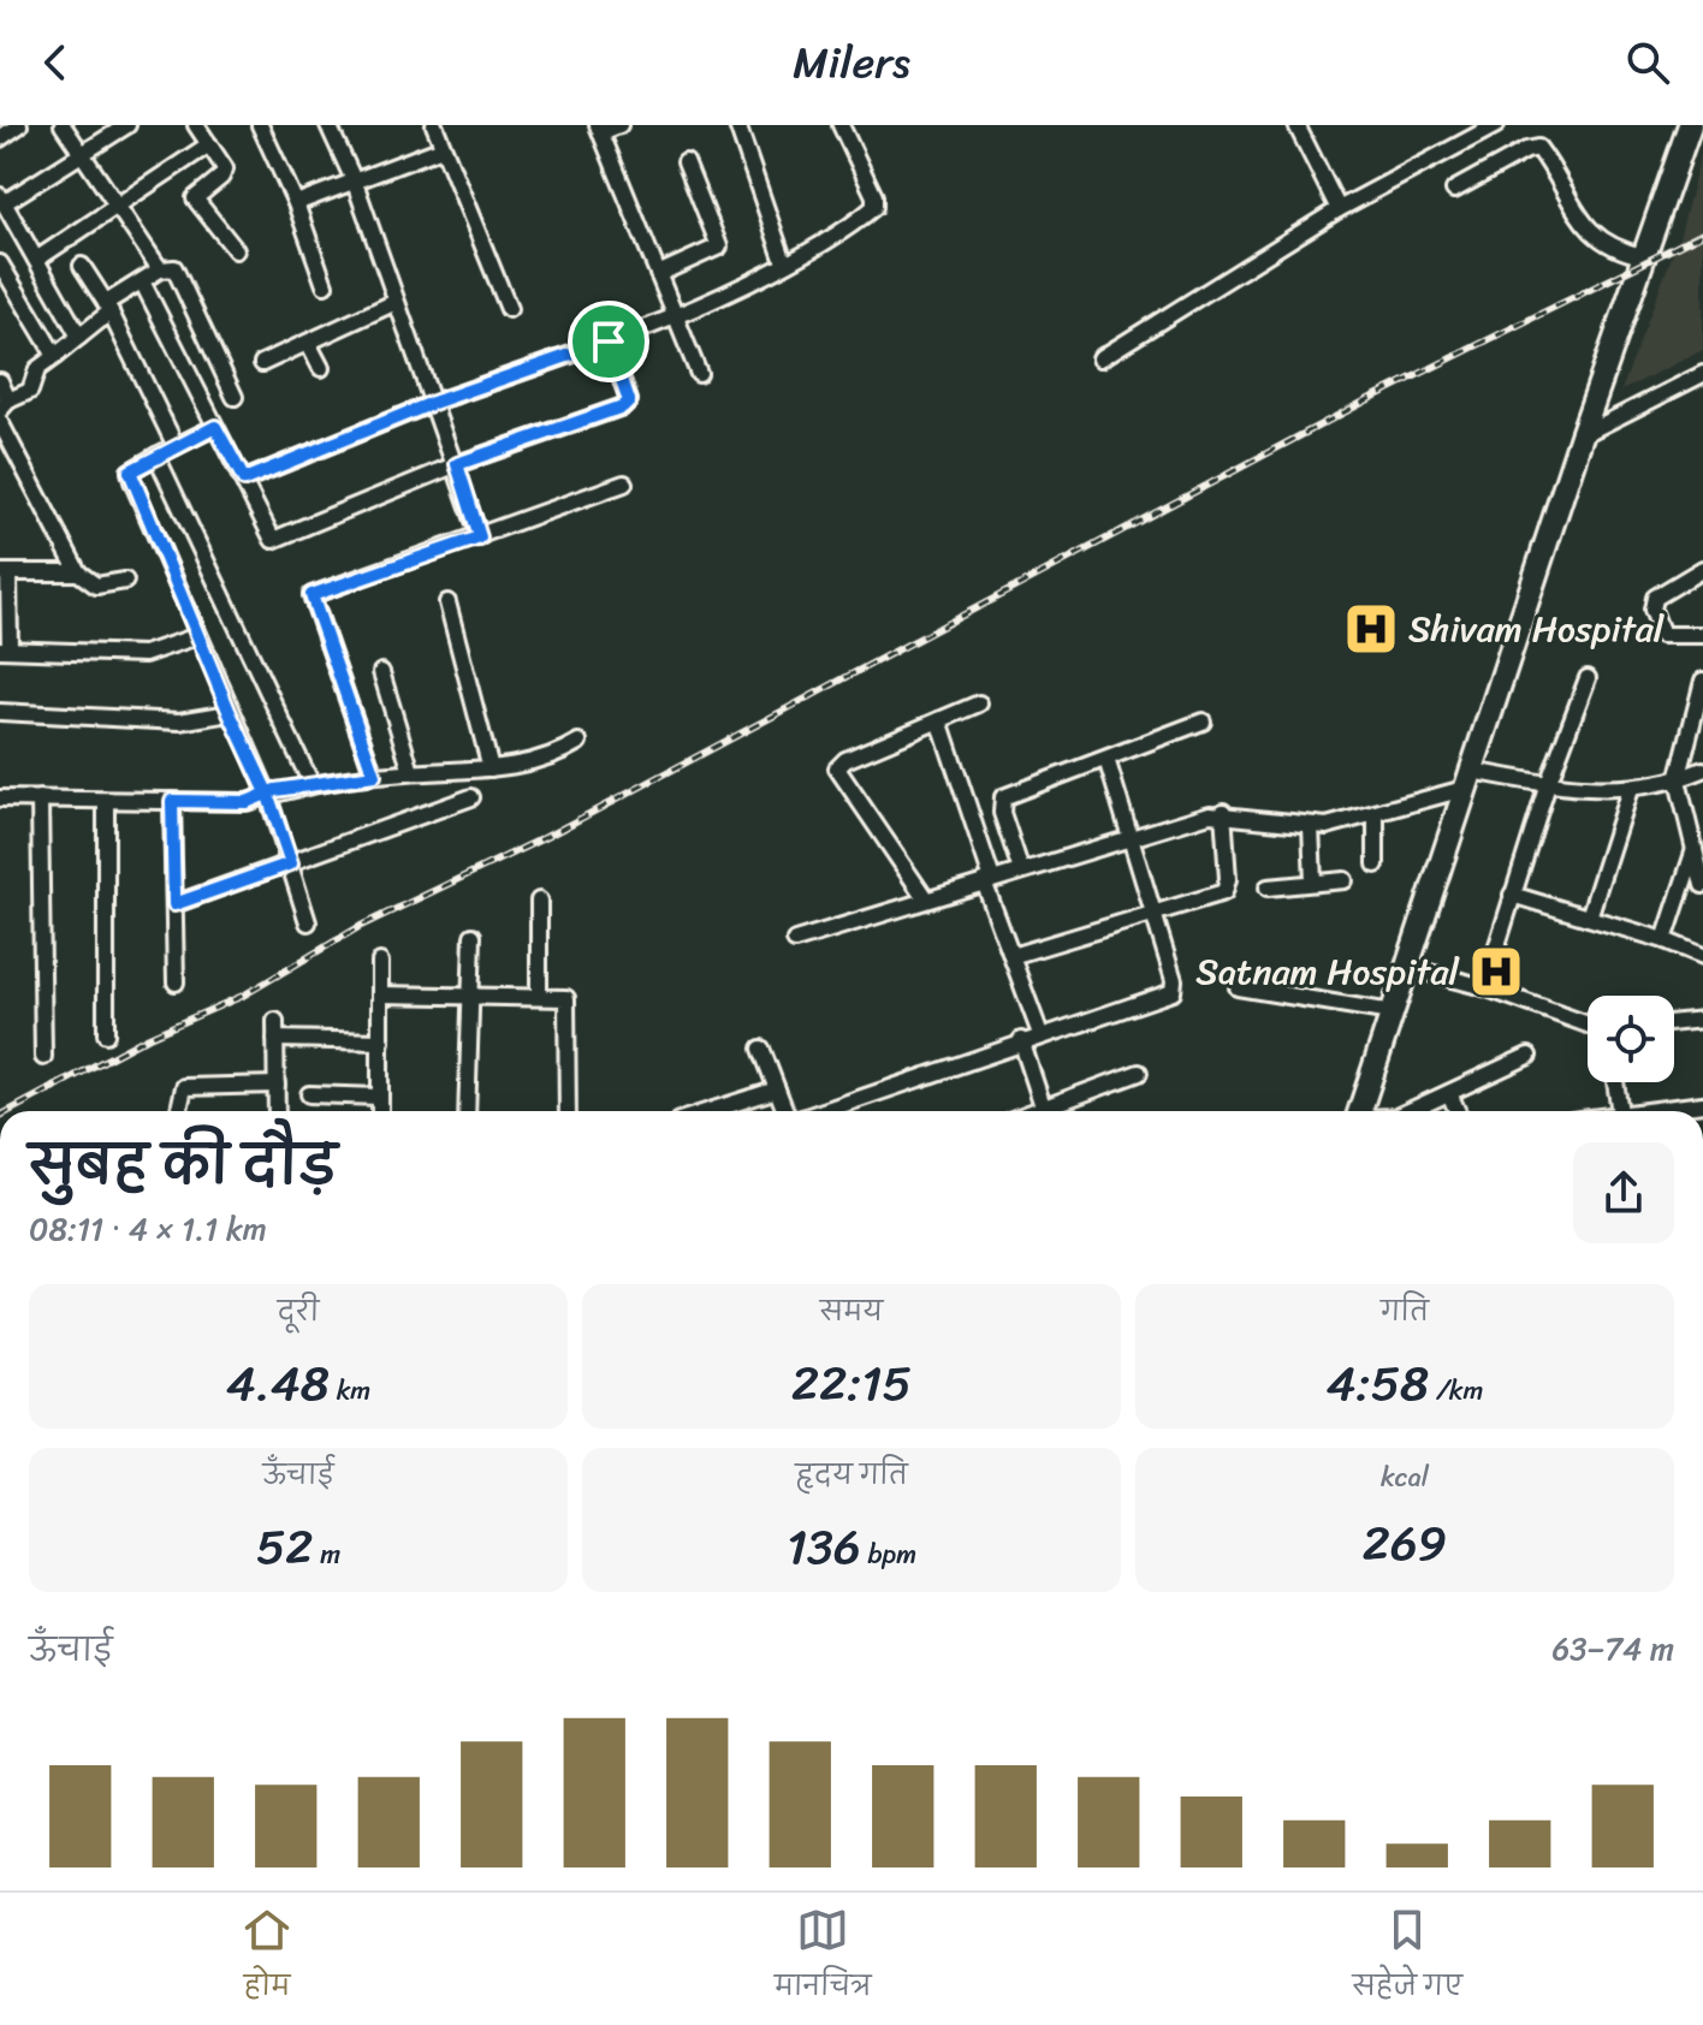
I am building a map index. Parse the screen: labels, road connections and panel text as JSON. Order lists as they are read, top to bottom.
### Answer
{
  "places": {
    "hospital": ["Shivam Hospital", "Satnam Hospital"]
  },
  "page": {
    "header": "Milers",
    "heading": ["सुबह की दौड़", "08:11 · 4 × 1.1 km"],
    "stats": [
      ["दूरी", "4.48 km"],
      ["समय", "22:15"],
      ["गति", "4:58 /km"],
      ["ऊँचाई", "52 m"],
      ["हृदय गति", "136 bpm"],
      ["kcal", "269"]
    ],
    "chart": ["ऊँचाई", "63–74 m"],
    "tabs": ["होम", "मानचित्र", "सहेजे गए"]
  }
}
